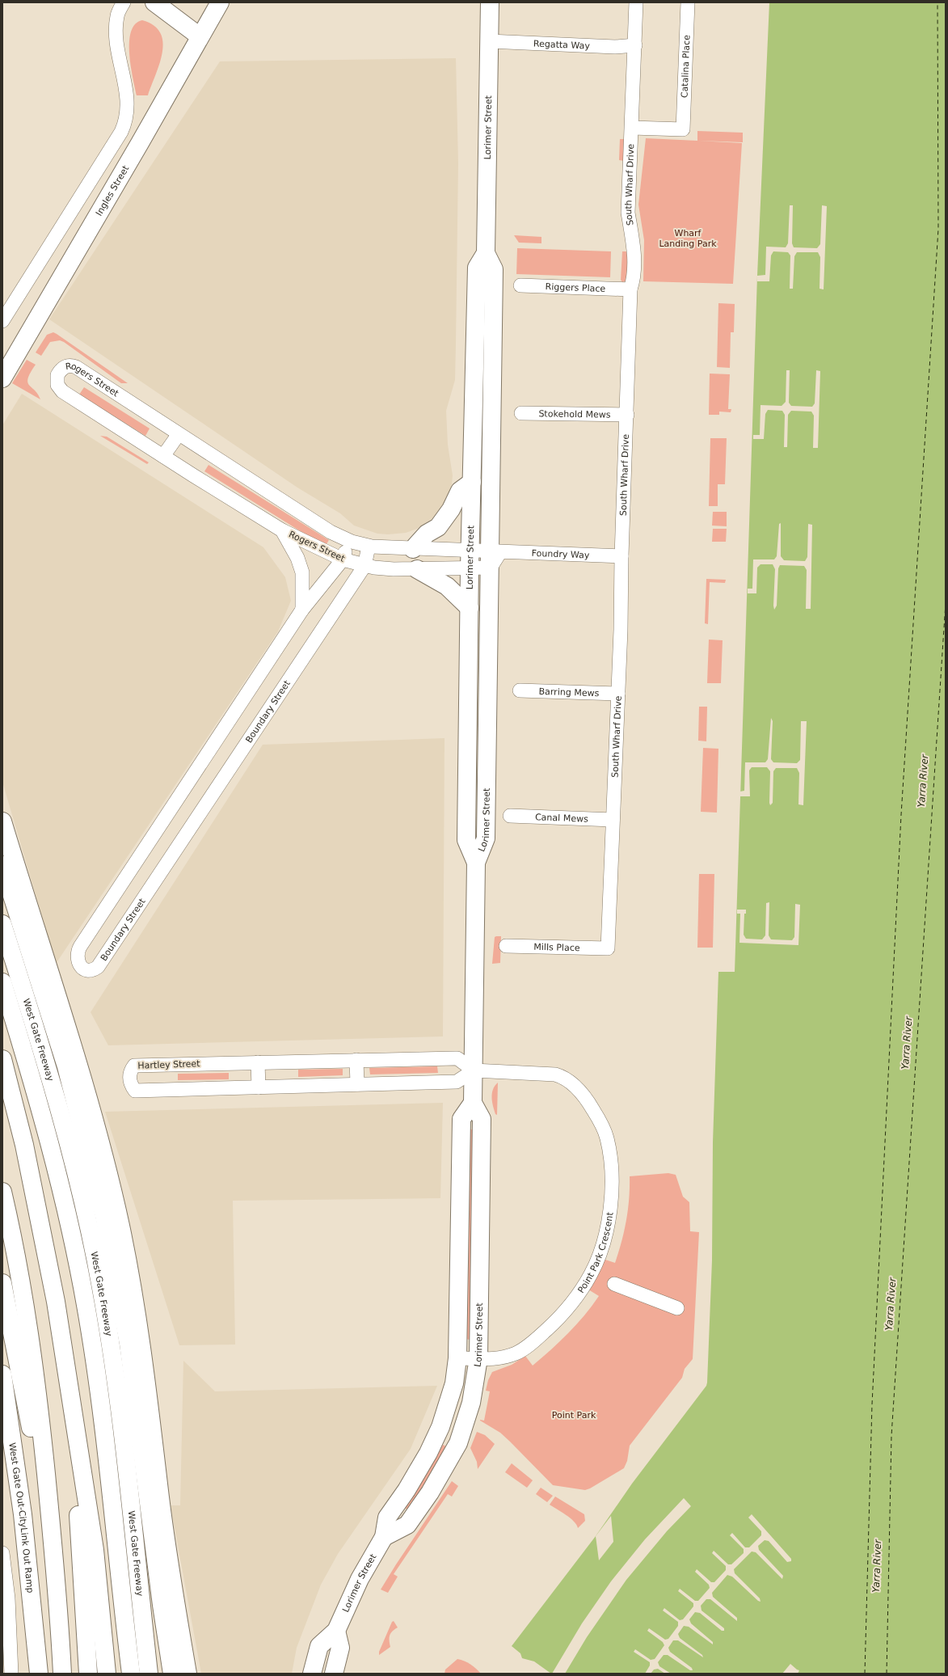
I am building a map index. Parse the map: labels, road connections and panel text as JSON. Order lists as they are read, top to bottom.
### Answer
{
  "streets": {
    "main road": [
      "Lorimer Street",
      "Ingles Street",
      "West Gate Freeway",
      "West Gate Out-CityLink Out Ramp"
    ],
    "street": [
      "Regatta Way",
      "Catalina Place",
      "South Wharf Drive",
      "Riggers Place",
      "Rogers Street",
      "Stokehold Mews",
      "Foundry Way",
      "Barring Mews",
      "Boundary Street",
      "Canal Mews",
      "Mills Place",
      "Hartley Street",
      "Point Park Crescent"
    ]
  },
  "crossings": [
    ["Regatta Way", "Lorimer Street"],
    ["Regatta Way", "South Wharf Drive"],
    ["Catalina Place", "South Wharf Drive"],
    ["Lorimer Street", "Rogers Street"],
    ["Lorimer Street", "Foundry Way"],
    ["Lorimer Street", "Hartley Street"],
    ["Lorimer Street", "Point Park Crescent"],
    ["South Wharf Drive", "Riggers Place"],
    ["South Wharf Drive", "Stokehold Mews"],
    ["South Wharf Drive", "Foundry Way"],
    ["South Wharf Drive", "Barring Mews"],
    ["South Wharf Drive", "Canal Mews"],
    ["South Wharf Drive", "Mills Place"],
    ["Rogers Street", "Foundry Way"],
    ["Rogers Street", "Boundary Street"],
    ["Hartley Street", "Point Park Crescent"]
  ],
  "water": ["Yarra River"],
  "parks": ["Wharf Landing Park", "Point Park"]
}
